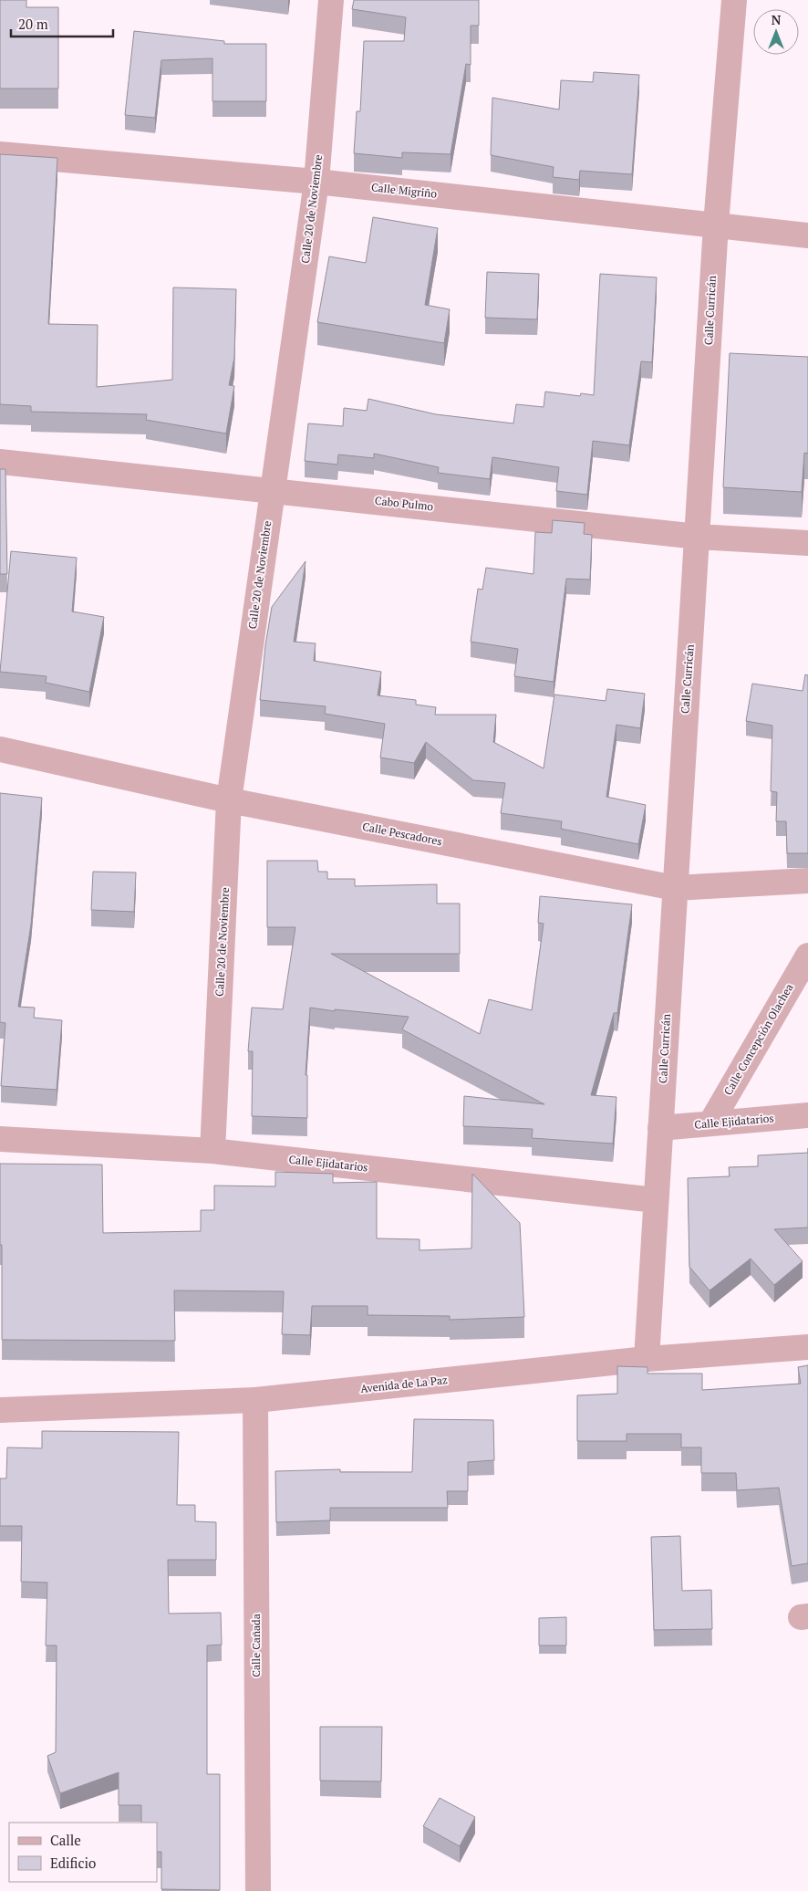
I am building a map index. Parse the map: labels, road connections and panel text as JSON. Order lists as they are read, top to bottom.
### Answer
{
  "streets": {
    "street": [
      "Calle Migriño",
      "Calle 20 de Noviembre",
      "Calle Curricán",
      "Cabo Pulmo",
      "Calle Pescadores",
      "Calle Concepción Olachea",
      "Calle Ejidatarios",
      "Avenida de La Paz",
      "Calle Cañada"
    ]
  },
  "crossings": [
    ["Calle Migriño", "Calle 20 de Noviembre"],
    ["Calle Migriño", "Calle Curricán"],
    ["Calle 20 de Noviembre", "Cabo Pulmo"],
    ["Calle 20 de Noviembre", "Calle Pescadores"],
    ["Calle 20 de Noviembre", "Calle Ejidatarios"],
    ["Calle Curricán", "Cabo Pulmo"],
    ["Calle Curricán", "Calle Pescadores"],
    ["Calle Curricán", "Calle Ejidatarios"],
    ["Calle Curricán", "Avenida de La Paz"],
    ["Calle Concepción Olachea", "Calle Ejidatarios"],
    ["Avenida de La Paz", "Calle Cañada"]
  ],
  "legend": ["Calle", "Edificio"],
  "scale_bar": "20 m",
  "north": "top"
}
